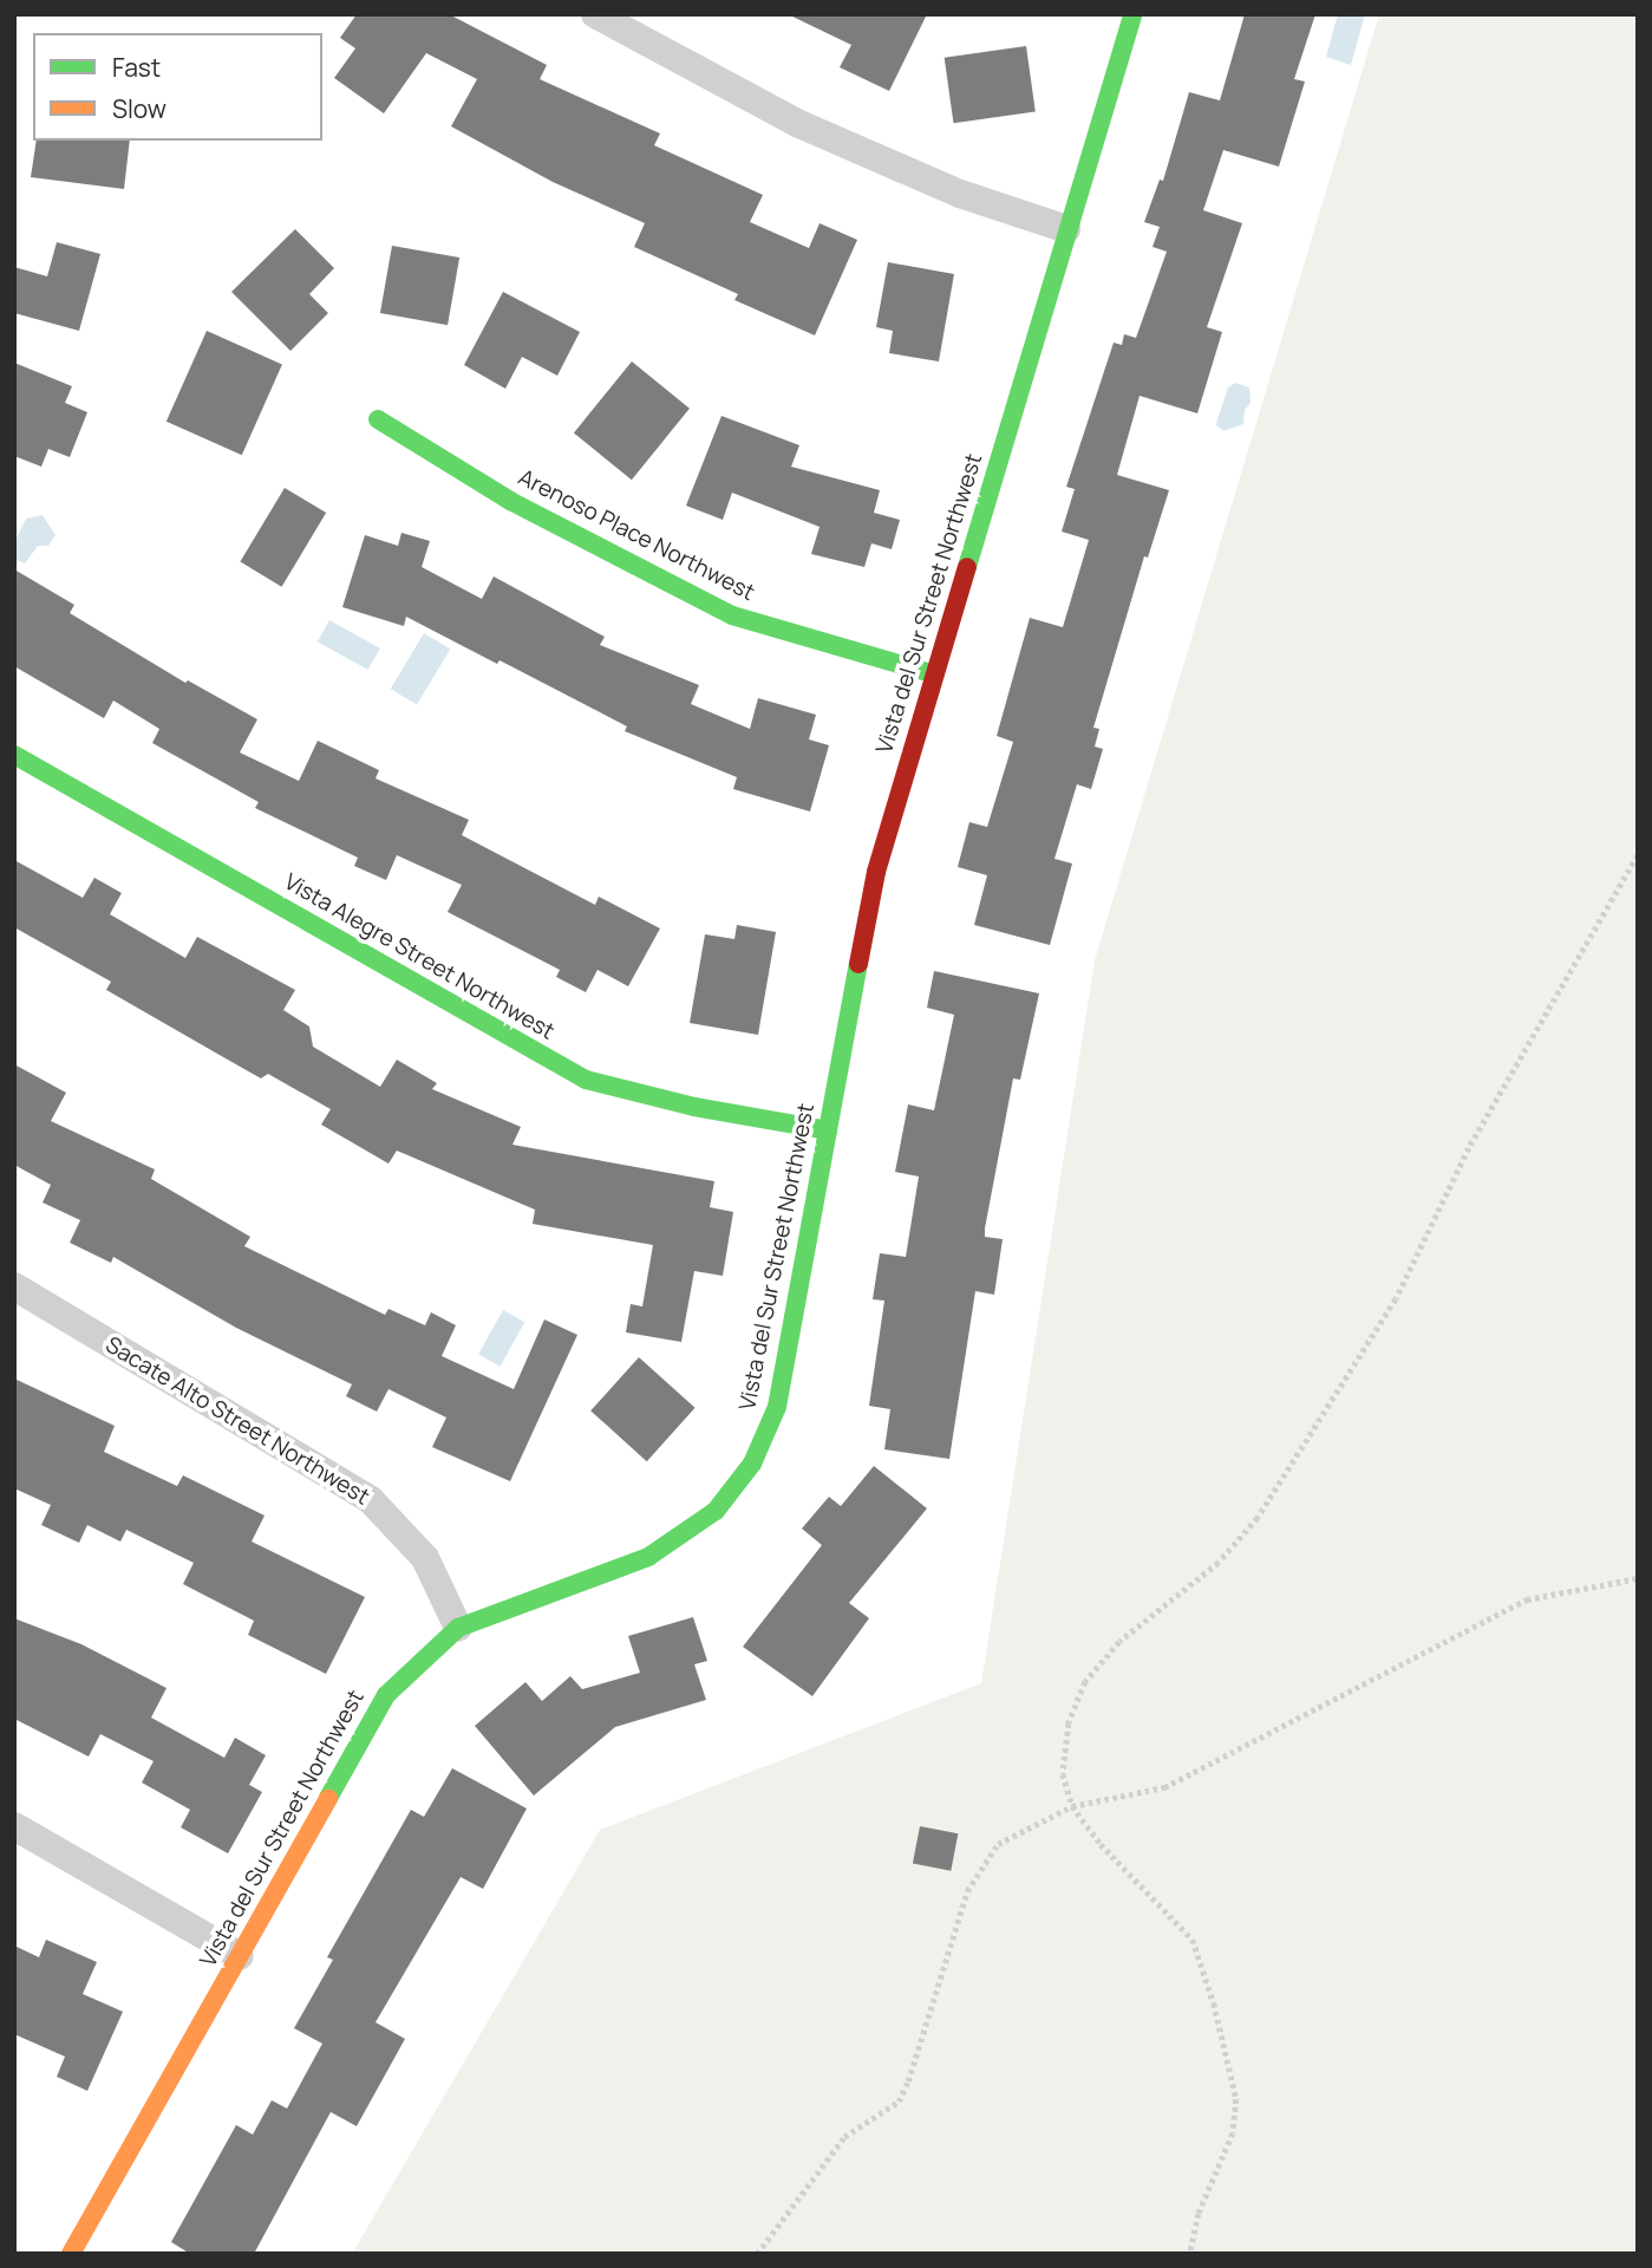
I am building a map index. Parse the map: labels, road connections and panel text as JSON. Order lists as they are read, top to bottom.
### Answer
{
  "streets": {
    "street": [
      "Arenoso Place Northwest",
      "Vista del Sur Street Northwest",
      "Vista Alegre Street Northwest",
      "Sacate Alto Street Northwest"
    ]
  },
  "crossings": [
    ["Arenoso Place Northwest", "Vista del Sur Street Northwest"],
    ["Vista del Sur Street Northwest", "Vista Alegre Street Northwest"],
    ["Vista del Sur Street Northwest", "Sacate Alto Street Northwest"]
  ],
  "legend": ["Fast", "Slow"]
}
